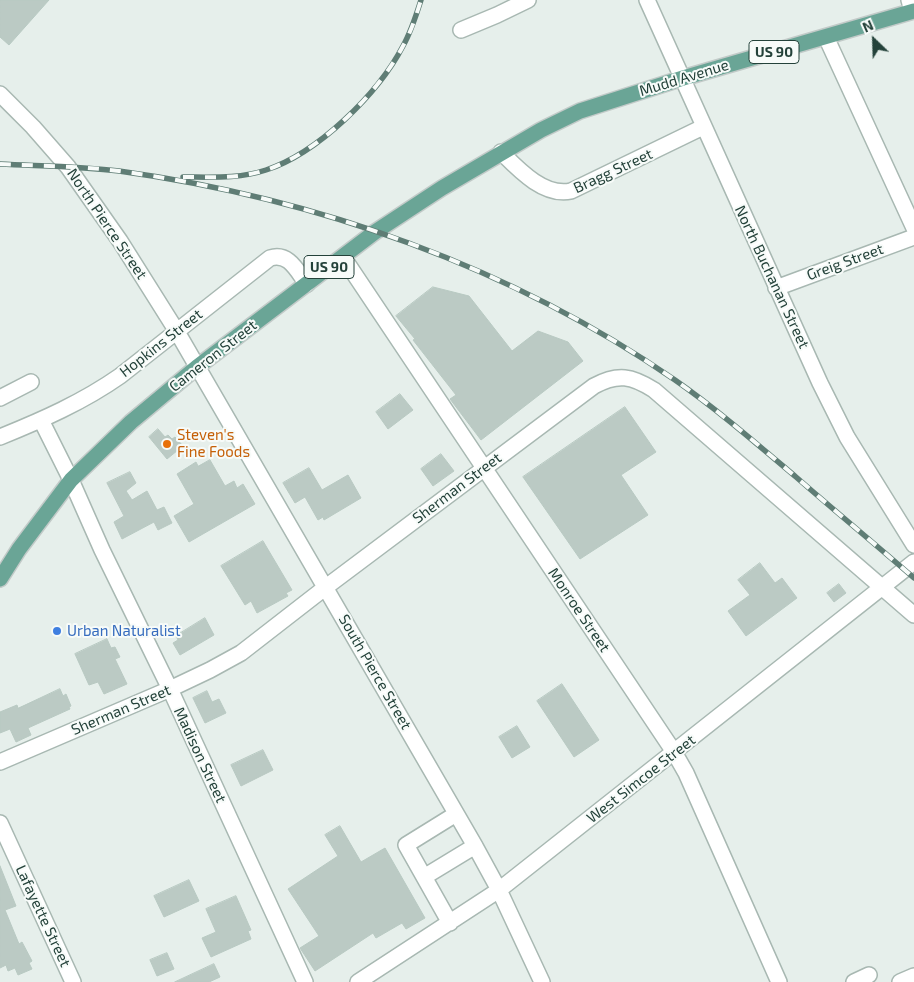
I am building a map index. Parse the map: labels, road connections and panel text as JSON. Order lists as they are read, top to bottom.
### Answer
{
  "streets": {
    "main road": ["US 90", "Mudd Avenue", "Cameron Street"],
    "street": [
      "Bragg Street",
      "North Pierce Street",
      "Greig Street",
      "North Buchanan Street",
      "Hopkins Street",
      "Sherman Street",
      "Monroe Street",
      "South Pierce Street",
      "Madison Street",
      "West Simcoe Street",
      "Lafayette Street"
    ]
  },
  "crossings": [
    ["Mudd Avenue", "Bragg Street"],
    ["Mudd Avenue", "North Buchanan Street"],
    ["Mudd Avenue", "Cameron Street"],
    ["Bragg Street", "North Buchanan Street"],
    ["North Pierce Street", "Hopkins Street"],
    ["North Pierce Street", "Cameron Street"],
    ["North Pierce Street", "South Pierce Street"],
    ["Greig Street", "North Buchanan Street"],
    ["Hopkins Street", "Cameron Street"],
    ["Hopkins Street", "Madison Street"],
    ["Cameron Street", "Monroe Street"],
    ["Cameron Street", "South Pierce Street"],
    ["Cameron Street", "Madison Street"],
    ["Sherman Street", "Monroe Street"],
    ["Sherman Street", "South Pierce Street"],
    ["Sherman Street", "Madison Street"],
    ["Sherman Street", "West Simcoe Street"],
    ["Monroe Street", "West Simcoe Street"],
    ["South Pierce Street", "West Simcoe Street"]
  ],
  "places": ["Steven's Fine Foods", "Urban Naturalist"],
  "north": "top left"
}
